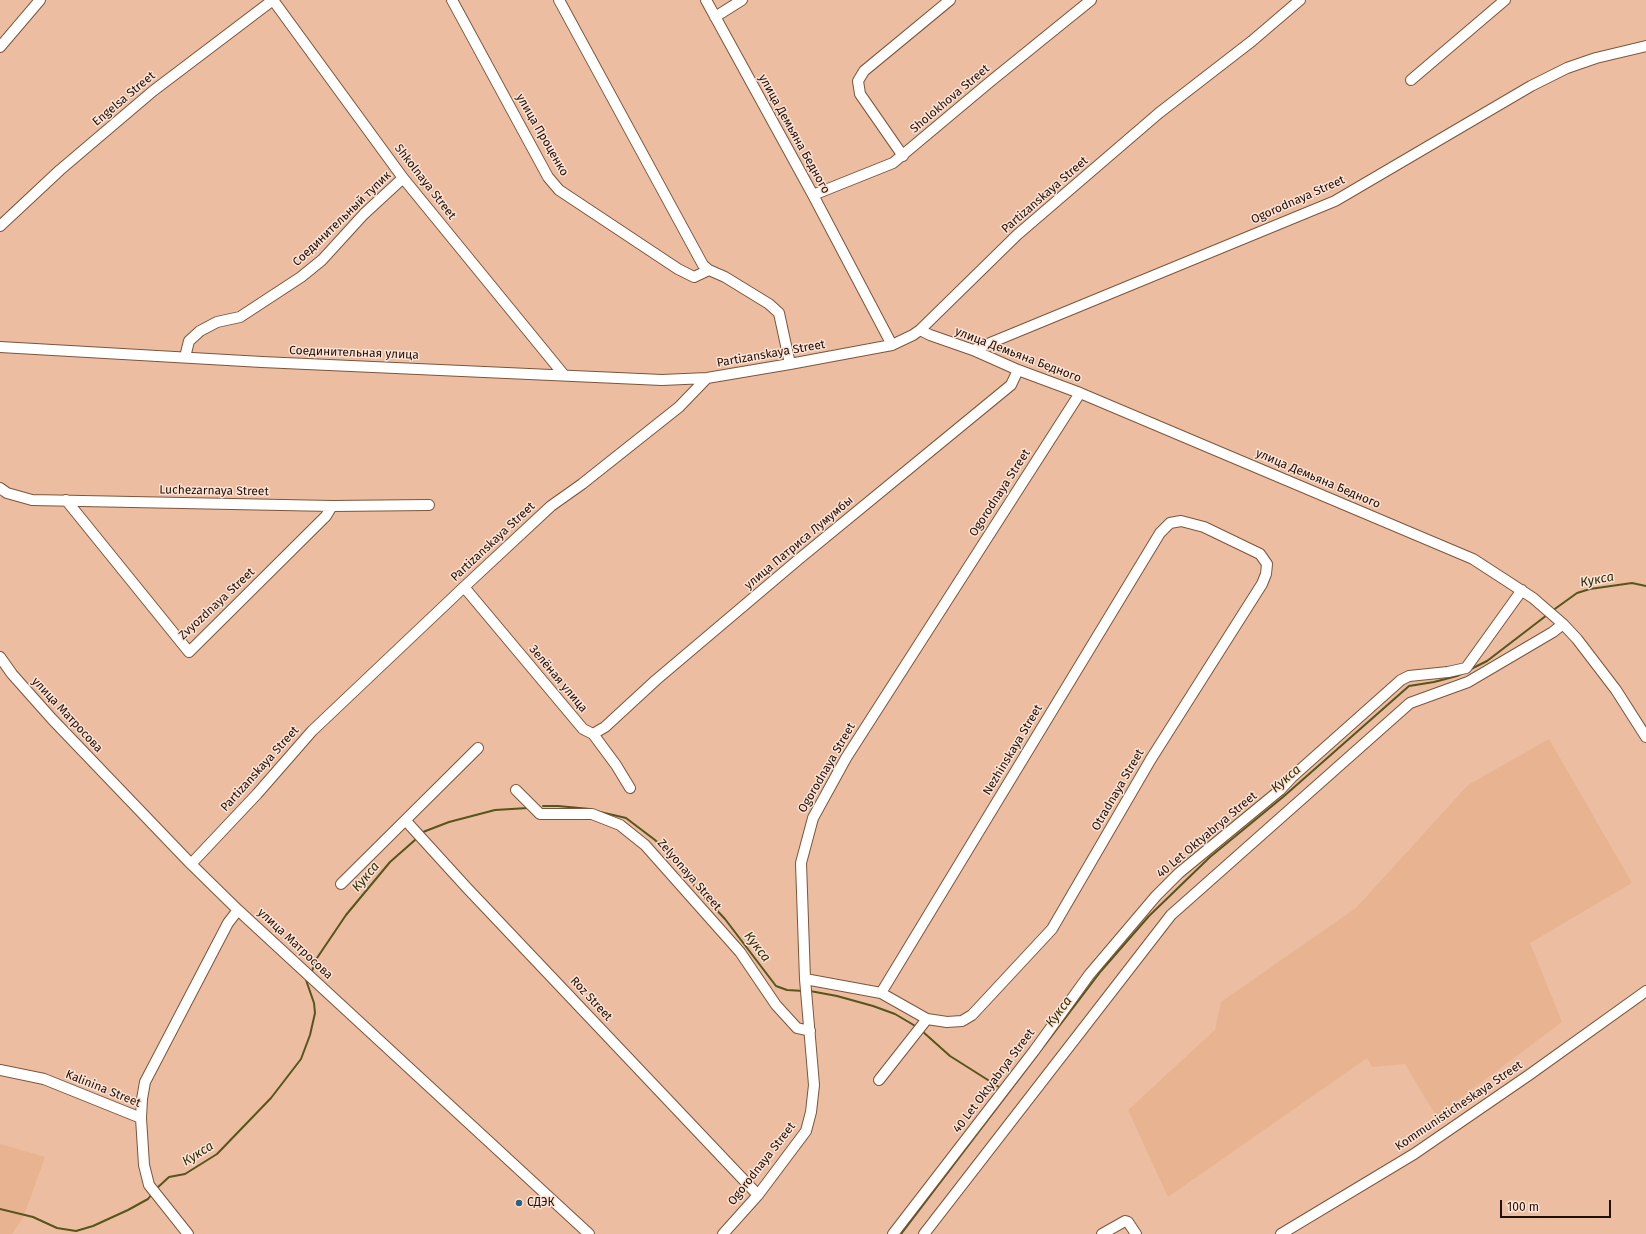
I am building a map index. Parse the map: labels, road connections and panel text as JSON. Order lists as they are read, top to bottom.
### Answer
{
  "streets": {
    "street": [
      "Engelsa Street",
      "Sholokhova Street",
      "улица Демьяна Бедного",
      "улица Проценко",
      "Shkolnaya Street",
      "Partizanskaya Street",
      "Ogorodnaya Street",
      "Соединительный тупик",
      "Соединительная улица",
      "Luchezarnaya Street",
      "улица Патриса Лумумбы",
      "Zvyozdnaya Street",
      "Зелёная улица",
      "улица Матросова",
      "Nezhinskaya Street",
      "Otradnaya Street",
      "40 Let Oktyabrya Street",
      "Zelyonaya Street",
      "Roz Street",
      "Kalinina Street",
      "Kommunisticheskaya Street"
    ]
  },
  "crossings": [
    ["Engelsa Street", "Shkolnaya Street"],
    ["Sholokhova Street", "улица Демьяна Бедного"],
    ["улица Демьяна Бедного", "Partizanskaya Street"],
    ["улица Демьяна Бедного", "Ogorodnaya Street"],
    ["улица Демьяна Бедного", "улица Патриса Лумумбы"],
    ["улица Демьяна Бедного", "40 Let Oktyabrya Street"],
    ["Shkolnaya Street", "Соединительный тупик"],
    ["Shkolnaya Street", "Соединительная улица"],
    ["Partizanskaya Street", "Соединительная улица"],
    ["Partizanskaya Street", "Зелёная улица"],
    ["Partizanskaya Street", "улица Матросова"],
    ["Ogorodnaya Street", "Zelyonaya Street"],
    ["Ogorodnaya Street", "Roz Street"],
    ["Соединительный тупик", "Соединительная улица"],
    ["Luchezarnaya Street", "Zvyozdnaya Street"],
    ["улица Патриса Лумумбы", "Зелёная улица"],
    ["Nezhinskaya Street", "Otradnaya Street"]
  ],
  "water": ["Кукса"],
  "places": ["СДЭК"],
  "scale_bar": "100 m"
}
